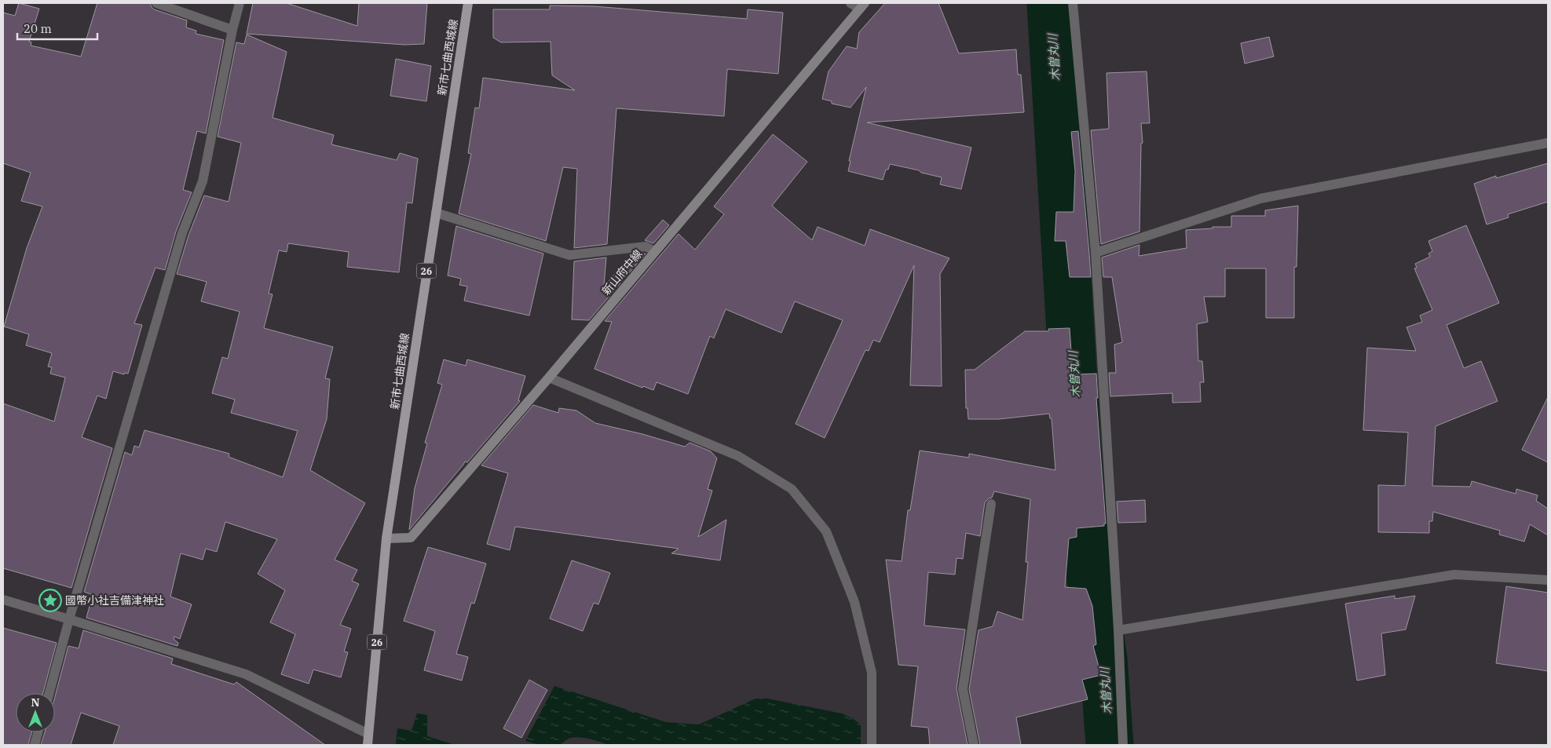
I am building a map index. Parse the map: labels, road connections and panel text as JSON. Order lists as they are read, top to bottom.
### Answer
{
  "streets": {
    "main road": ["新市七曲西城線", "26", "新山府中線"]
  },
  "crossings": [
    ["新市七曲西城線", "新山府中線"]
  ],
  "water": ["木曽丸川"],
  "places": {
    "place": ["國幣小社吉備津神社"]
  },
  "scale_bar": "20 m",
  "north": "top"
}
